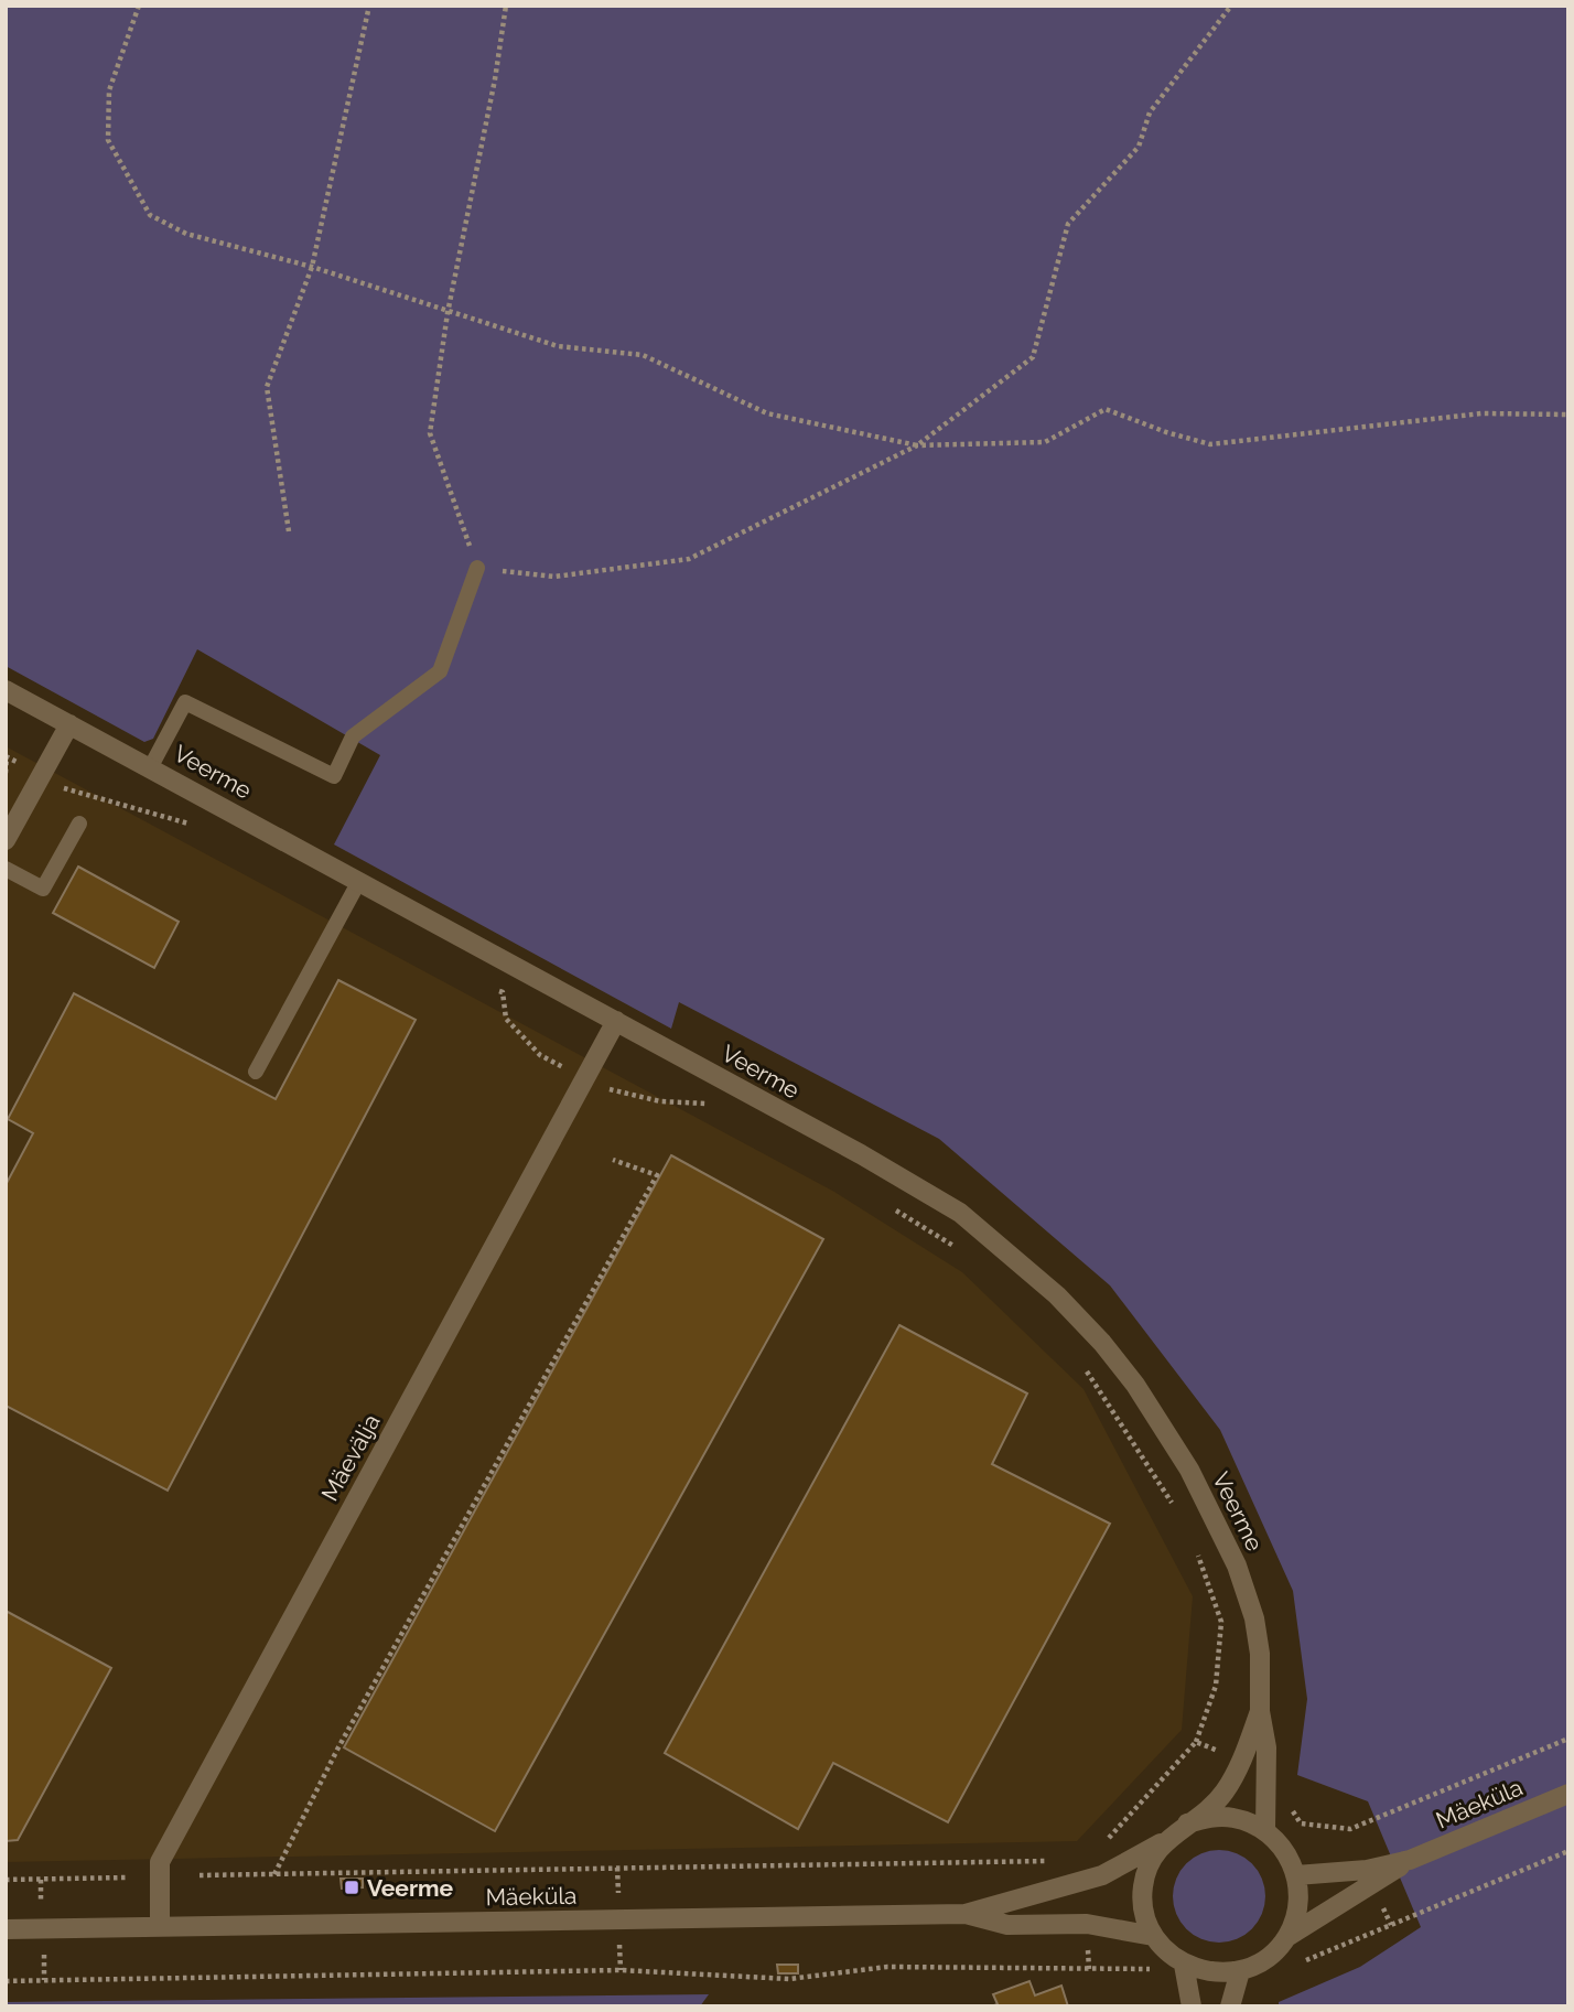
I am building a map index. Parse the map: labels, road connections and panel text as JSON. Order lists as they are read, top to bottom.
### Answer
{
  "streets": {
    "street": ["Veerme", "Mäevälja", "Mäeküla"]
  },
  "crossings": [
    ["Veerme", "Mäevälja"],
    ["Mäevälja", "Mäeküla"]
  ],
  "places": {
    "transit": ["Veerme"]
  }
}
